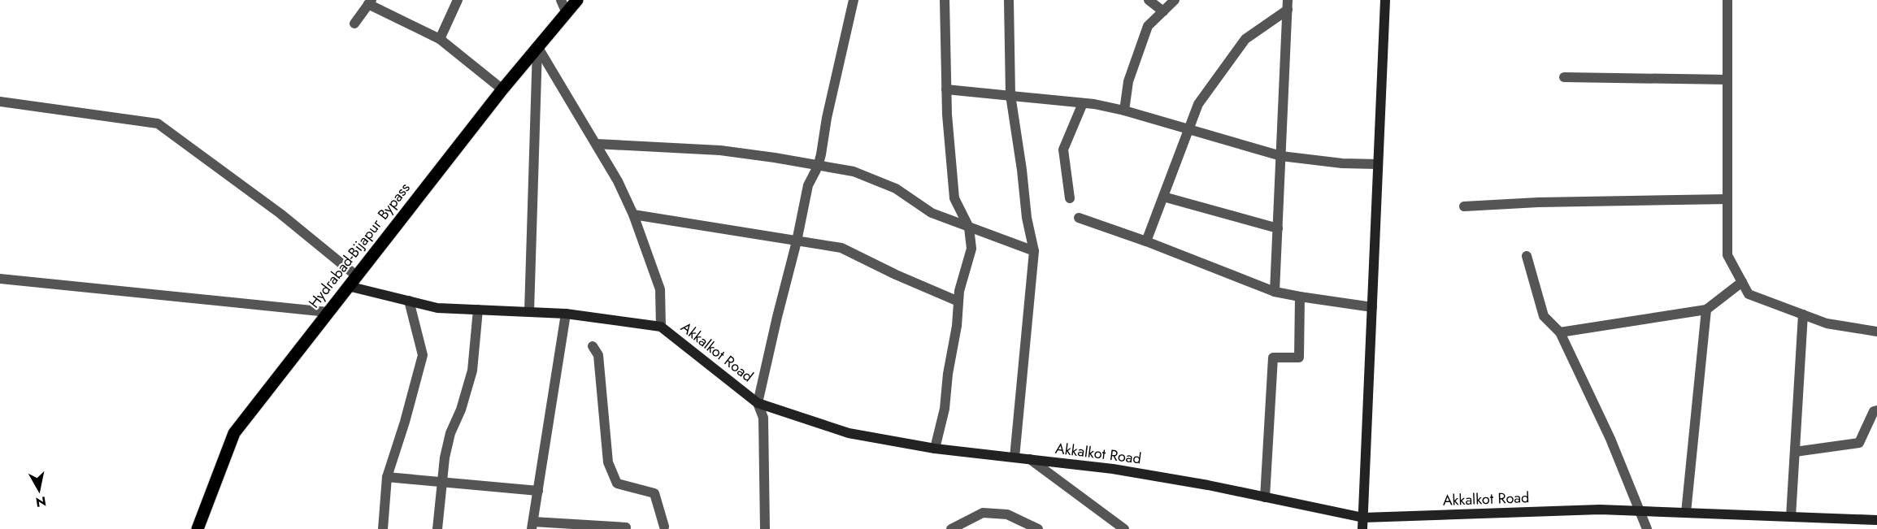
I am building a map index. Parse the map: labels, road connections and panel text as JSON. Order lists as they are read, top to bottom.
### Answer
{
  "streets": {
    "main road": ["Hydrabad-Bijapur Bypass"],
    "street": ["Akkalkot Road"]
  },
  "crossings": [
    ["Hydrabad-Bijapur Bypass", "Akkalkot Road"]
  ],
  "north": "bottom"
}
